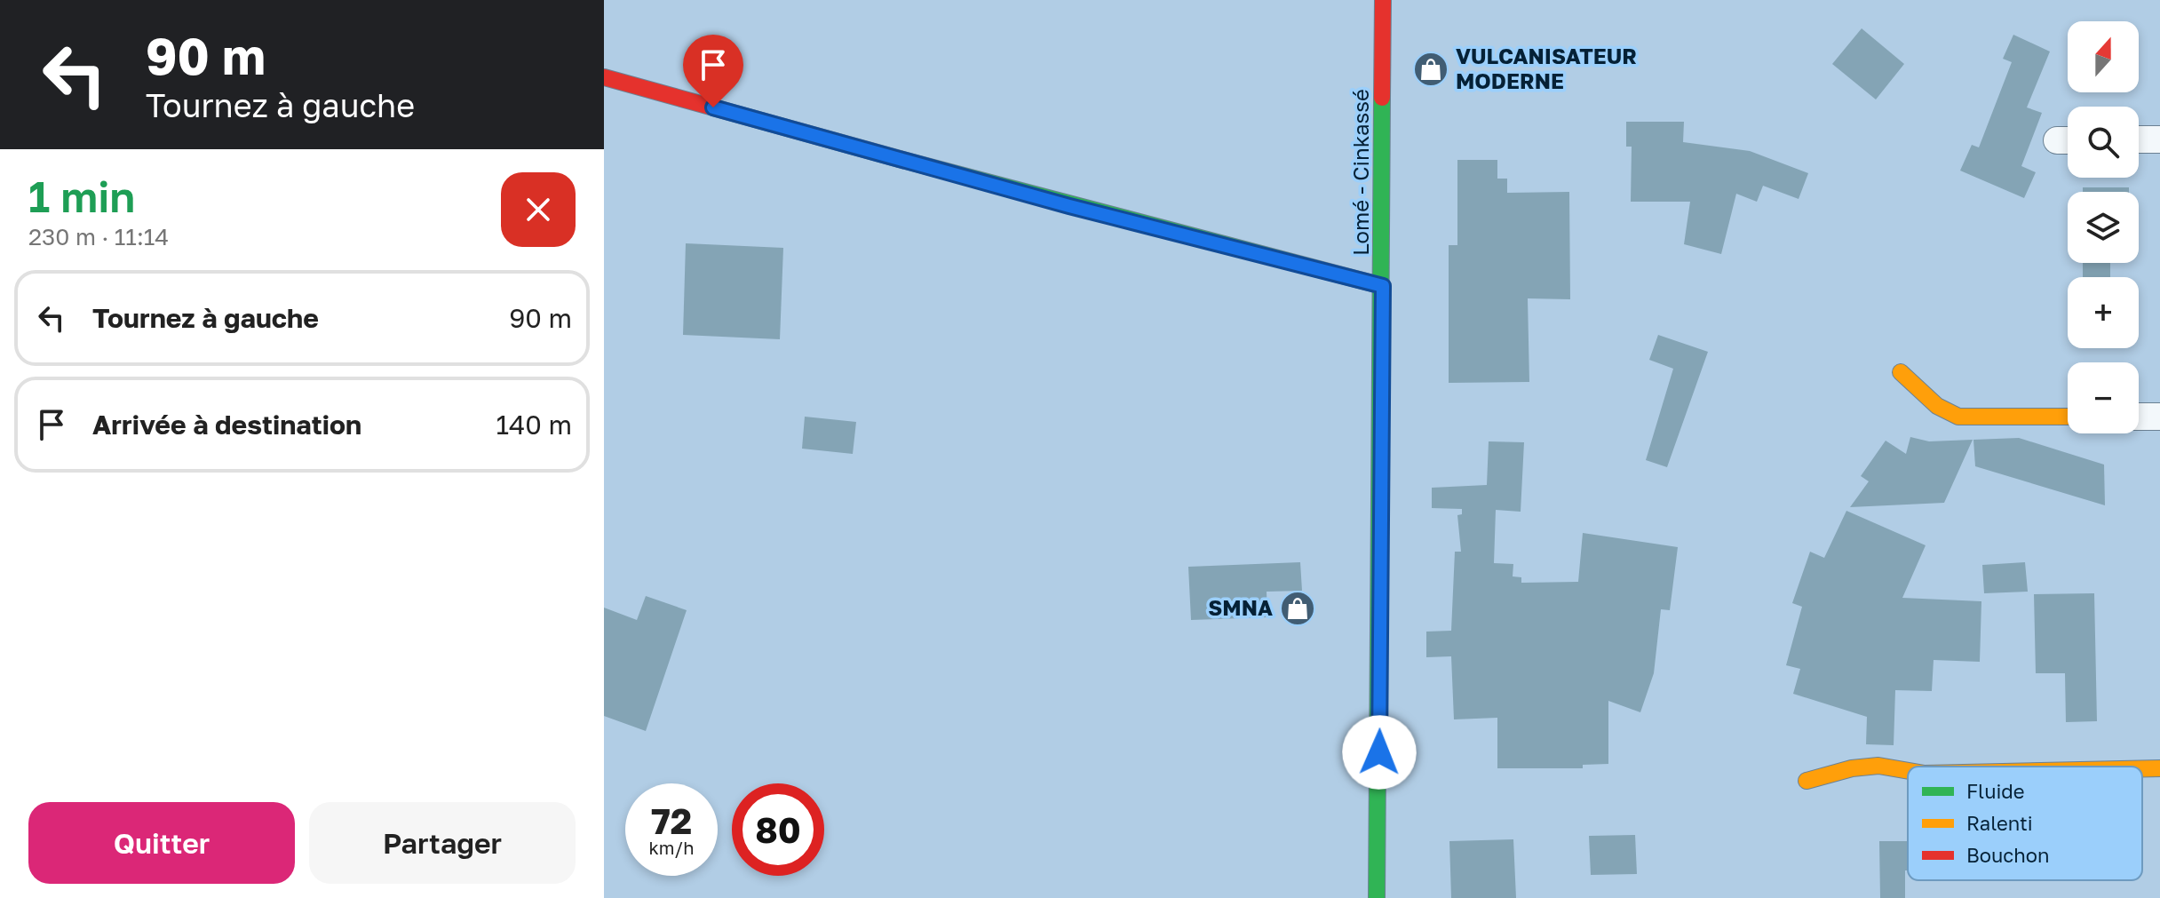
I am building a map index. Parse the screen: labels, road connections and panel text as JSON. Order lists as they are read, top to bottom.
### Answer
{
  "streets": {
    "main road": ["Lomé - Cinkassé"]
  },
  "places": {
    "shop": ["VULCANISATEUR MODERNE", "SMNA"]
  },
  "legend": ["Fluide", "Ralenti", "Bouchon"],
  "north": "top",
  "page": {
    "turn": ["90 m", "Tournez à gauche"],
    "map_buttons": ["+", "−"],
    "heading": ["1 min", "230 m · 11:14"],
    "list": [
      {
        "name": "Tournez à gauche",
        "value": "90 m"
      },
      {
        "name": "Arrivée à destination",
        "value": "140 m"
      }
    ],
    "speed": "72 km/h",
    "limit": "80",
    "buttons": ["Quitter", "Partager"]
  }
}
